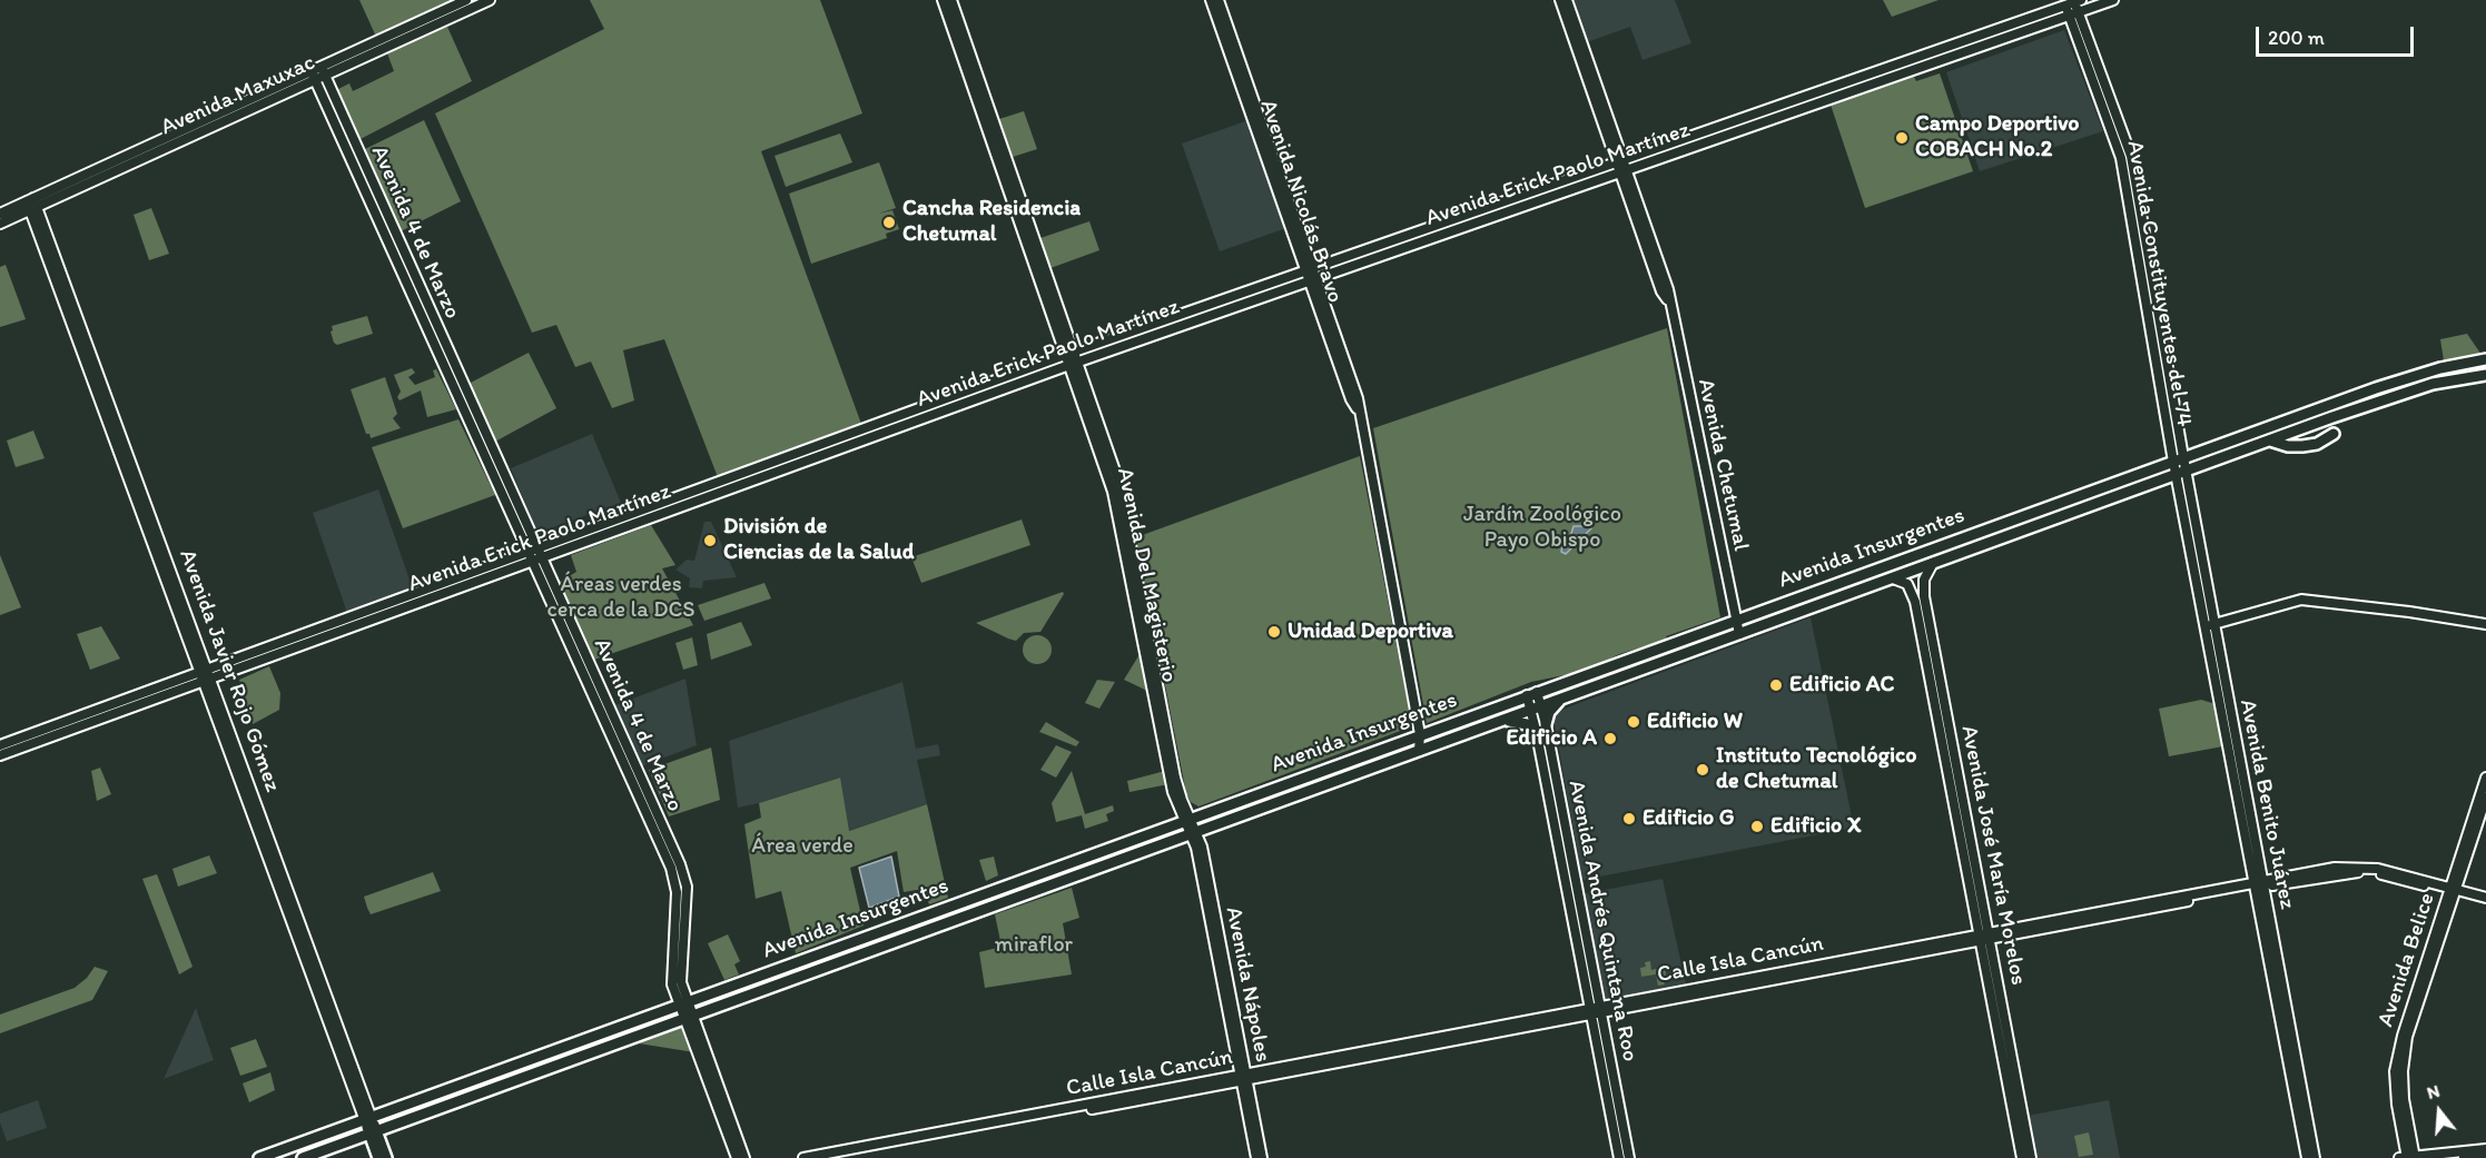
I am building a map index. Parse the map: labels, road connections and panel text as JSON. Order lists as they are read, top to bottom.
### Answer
{
  "streets": {
    "main road": [
      "Avenida Maxuxac",
      "Avenida Erick Paolo Martínez",
      "Avenida Nicolás Bravo",
      "Avenida 4 de Marzo",
      "Avenida Constituyentes del 74",
      "Avenida Chetumal",
      "Avenida Insurgentes",
      "Avenida Del Magisterio",
      "Avenida Javier Rojo Gómez",
      "Avenida Benito Juárez",
      "Avenida José María Morelos",
      "Avenida Andrés Quintana Roo",
      "Calle Isla Cancún",
      "Avenida Belice",
      "Avenida Nápoles"
    ]
  },
  "crossings": [
    ["Avenida Maxuxac", "Avenida 4 de Marzo"],
    ["Avenida Maxuxac", "Avenida Javier Rojo Gómez"],
    ["Avenida Erick Paolo Martínez", "Avenida Nicolás Bravo"],
    ["Avenida Erick Paolo Martínez", "Avenida 4 de Marzo"],
    ["Avenida Erick Paolo Martínez", "Avenida Constituyentes del 74"],
    ["Avenida Erick Paolo Martínez", "Avenida Chetumal"],
    ["Avenida Erick Paolo Martínez", "Avenida Del Magisterio"],
    ["Avenida Erick Paolo Martínez", "Avenida Javier Rojo Gómez"],
    ["Avenida Nicolás Bravo", "Avenida Insurgentes"],
    ["Avenida 4 de Marzo", "Avenida Insurgentes"],
    ["Avenida Constituyentes del 74", "Avenida Insurgentes"],
    ["Avenida Constituyentes del 74", "Avenida Benito Juárez"],
    ["Avenida Chetumal", "Avenida Insurgentes"],
    ["Avenida Insurgentes", "Avenida Del Magisterio"],
    ["Avenida Insurgentes", "Avenida Javier Rojo Gómez"],
    ["Avenida Insurgentes", "Avenida Benito Juárez"],
    ["Avenida Insurgentes", "Avenida José María Morelos"],
    ["Avenida Insurgentes", "Avenida Andrés Quintana Roo"],
    ["Avenida Insurgentes", "Avenida Nápoles"],
    ["Avenida Del Magisterio", "Avenida Nápoles"],
    ["Avenida Benito Juárez", "Calle Isla Cancún"],
    ["Avenida José María Morelos", "Calle Isla Cancún"],
    ["Avenida Andrés Quintana Roo", "Calle Isla Cancún"],
    ["Calle Isla Cancún", "Avenida Belice"],
    ["Calle Isla Cancún", "Avenida Nápoles"]
  ],
  "parks": [
    "Jardín Zoológico Payo Obispo",
    "Áreas verdes cerca de la DCS",
    "Área verde",
    "miraflor"
  ],
  "places": [
    "Campo Deportivo COBACH No.2",
    "Cancha Residencia Chetumal",
    "División de Ciencias de la Salud",
    "Unidad Deportiva",
    "Edificio AC",
    "Edificio W",
    "Edificio A",
    "Instituto Tecnológico de Chetumal",
    "Edificio G",
    "Edificio X"
  ],
  "scale_bar": "200 m",
  "north": "top"
}
